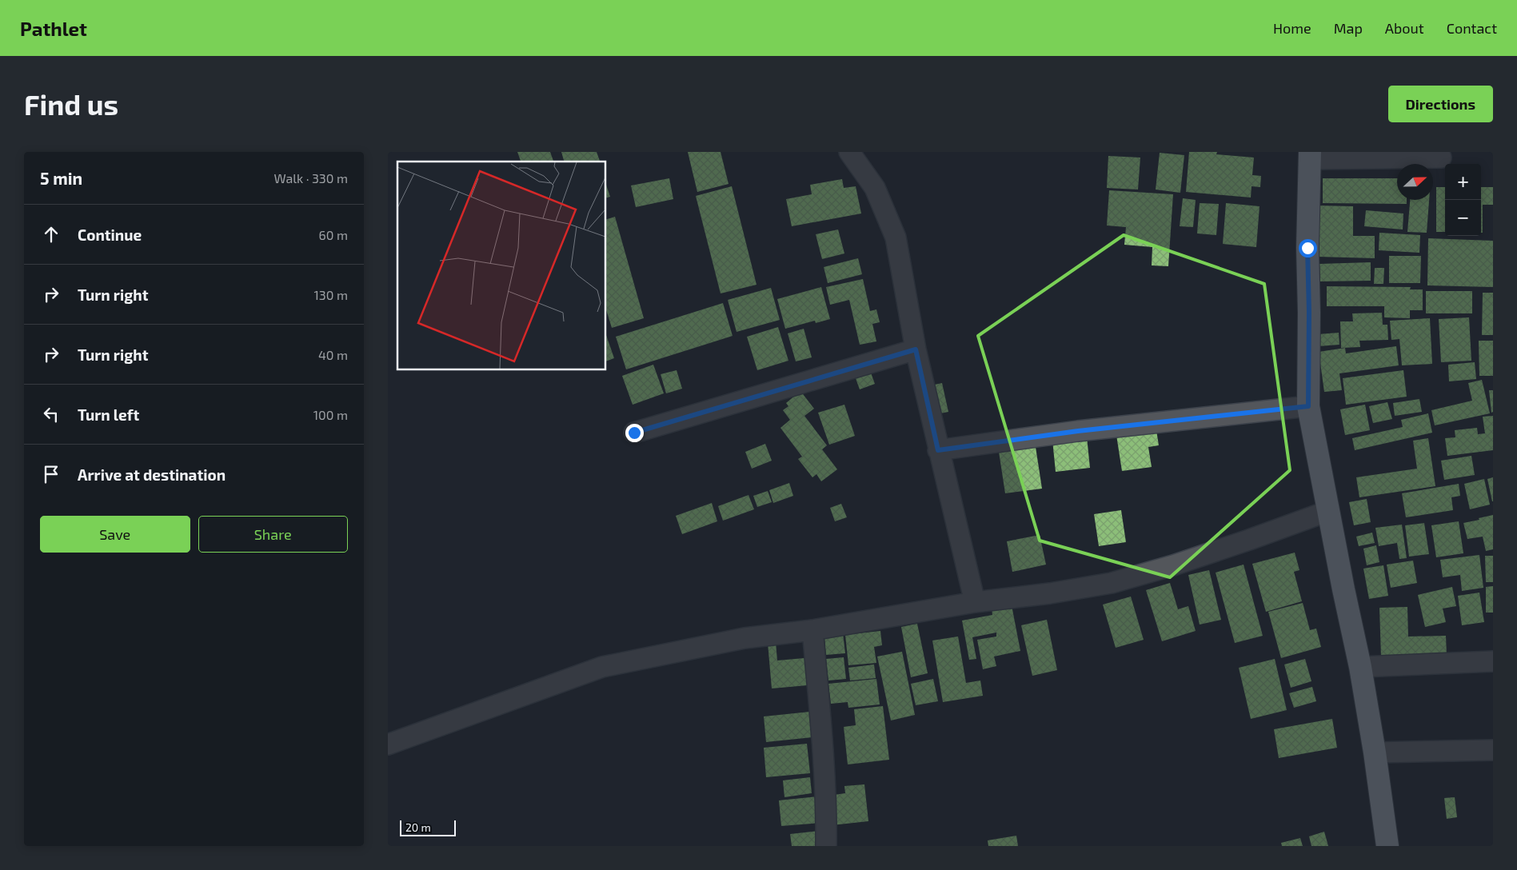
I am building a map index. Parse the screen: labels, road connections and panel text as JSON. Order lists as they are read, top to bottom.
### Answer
{
  "scale_bar": "20 m",
  "north": "right",
  "page": {
    "header": "Pathlet",
    "nav": [
      "Home",
      "Map",
      "About",
      "Contact"
    ],
    "buttons": [
      "Directions",
      ["Save", "Share"]
    ],
    "title": "Find us",
    "heading": ["5 min", "Walk · 330 m"],
    "map_buttons": ["+", "−"],
    "list": [
      ["Continue", "60 m"],
      ["Turn right", "130 m"],
      ["Turn right", "40 m"],
      ["Turn left", "100 m"],
      "Arrive at destination"
    ],
    "scale": "20 m"
  }
}
